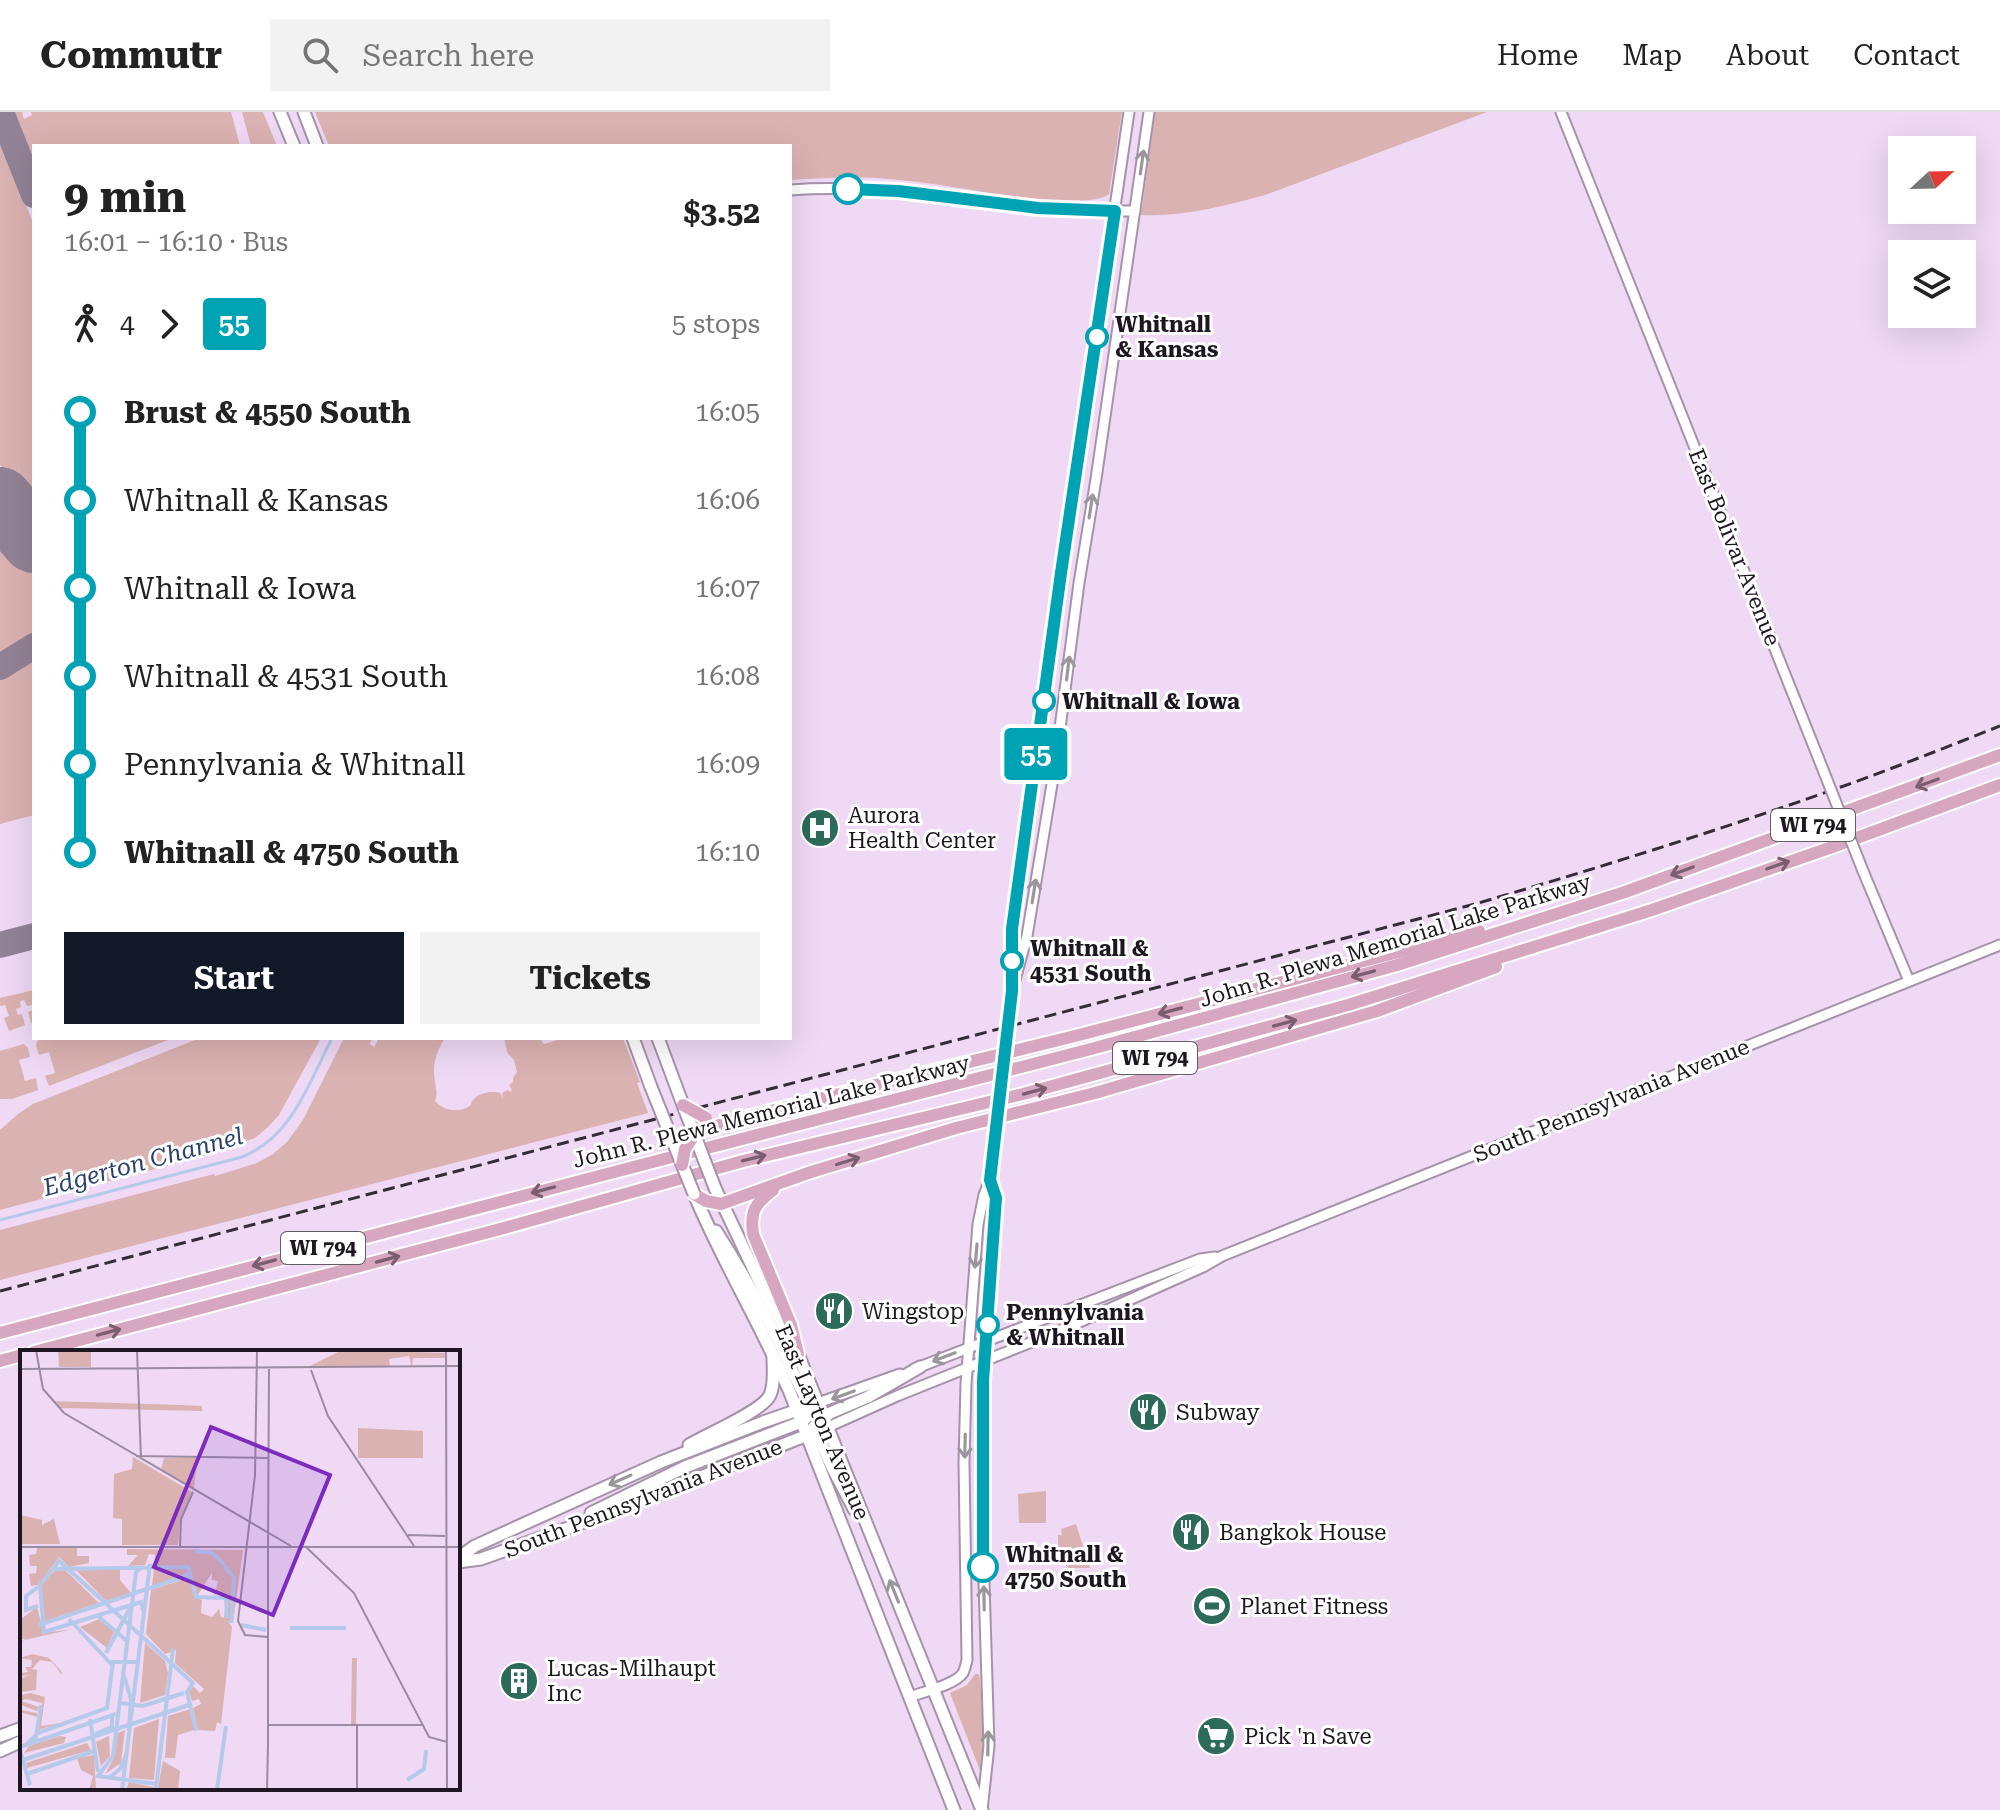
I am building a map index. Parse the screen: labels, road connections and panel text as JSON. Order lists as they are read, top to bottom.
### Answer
{
  "streets": {
    "main road": [
      "WI 794",
      "John R. Plewa Memorial Lake Parkway",
      "South Pennsylvania Avenue",
      "East Layton Avenue"
    ],
    "street": ["East Bolivar Avenue"]
  },
  "crossings": [
    ["East Bolivar Avenue", "South Pennsylvania Avenue"],
    ["South Pennsylvania Avenue", "East Layton Avenue"]
  ],
  "water": ["Edgerton Channel"],
  "places": {
    "other": [
      "Whitnall & Kansas",
      "Whitnall & Iowa",
      "Whitnall & 4531 South",
      "Pennylvania & Whitnall",
      "Whitnall & 4750 South"
    ],
    "hospital": ["Aurora Health Center"],
    "restaurant": ["Wingstop", "Subway", "Bangkok House"],
    "sports": ["Planet Fitness"],
    "building": ["Lucas-Milhaupt Inc"],
    "supermarket": ["Pick 'n Save"]
  },
  "lines": ["bus line 55"],
  "north": "right",
  "page": {
    "header": "Commutr",
    "search": "Search here",
    "nav": [
      "Home",
      "Map",
      "About",
      "Contact"
    ],
    "on_map": "55",
    "heading": ["9 min", "16:01 – 16:10 · Bus", "$3.52"],
    "legs": ["4", "55", "5 stops"],
    "list": [
      {
        "name": "Brust & 4550 South",
        "value": "16:05"
      },
      {
        "name": "Whitnall & Kansas",
        "value": "16:06"
      },
      {
        "name": "Whitnall & Iowa",
        "value": "16:07"
      },
      {
        "name": "Whitnall & 4531 South",
        "value": "16:08"
      },
      {
        "name": "Pennylvania & Whitnall",
        "value": "16:09"
      },
      {
        "name": "Whitnall & 4750 South",
        "value": "16:10"
      }
    ],
    "buttons": ["Start", "Tickets"]
  }
}
